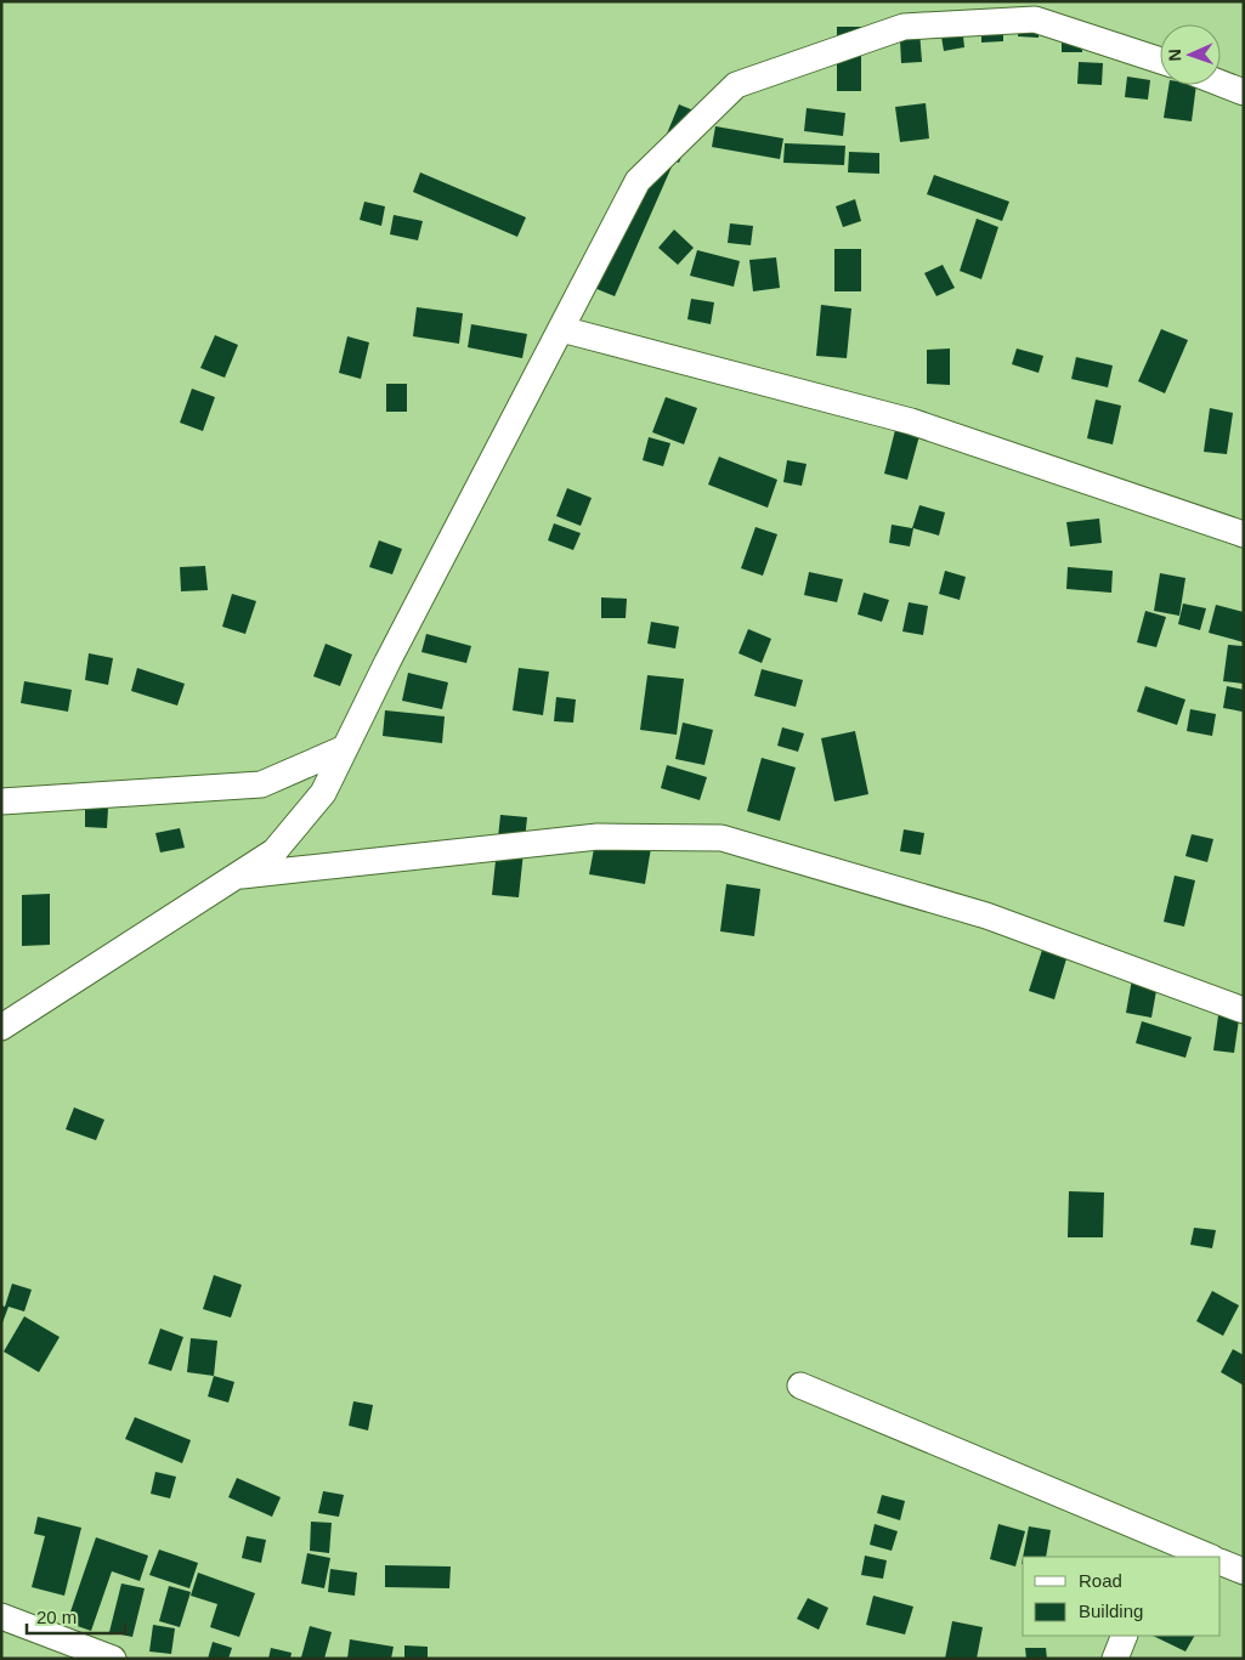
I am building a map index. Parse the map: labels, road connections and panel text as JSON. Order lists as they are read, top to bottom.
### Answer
{
  "legend": ["Road", "Building"],
  "scale_bar": "20 m",
  "north": "left"
}
